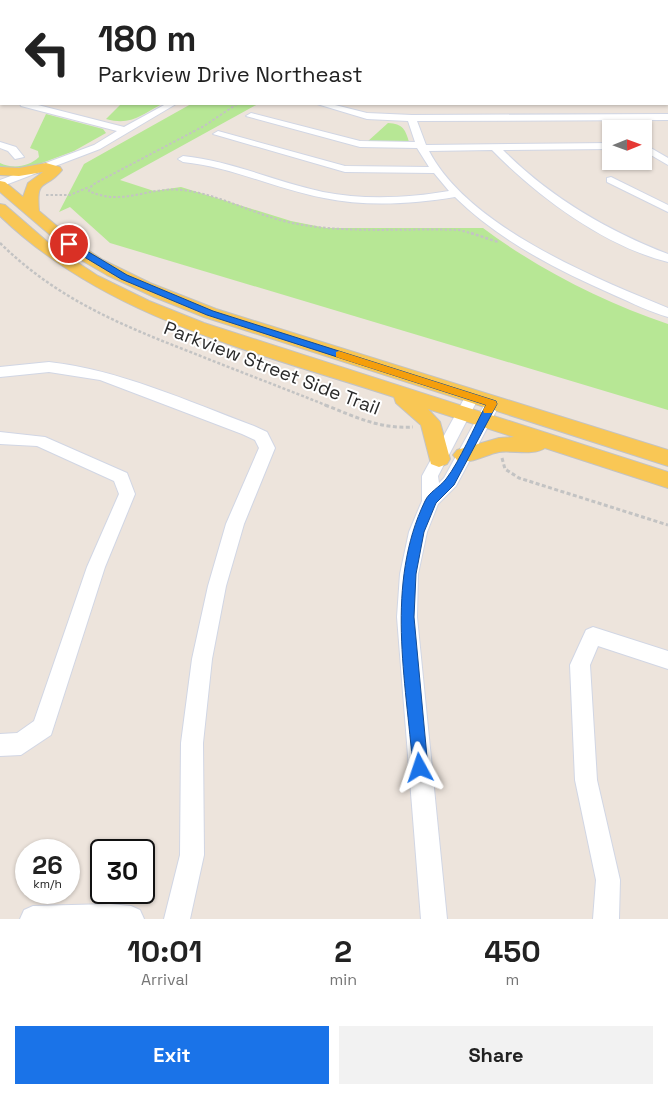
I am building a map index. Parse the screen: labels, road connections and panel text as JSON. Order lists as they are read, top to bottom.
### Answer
{
  "streets": {
    "path": ["Parkview Street Side Trail"]
  },
  "north": "right",
  "page": {
    "turn": ["180 m", "Parkview Drive Northeast"],
    "speed": "26 km/h",
    "limit": "30",
    "eta": [
      "10:01",
      "Arrival",
      "2",
      "min",
      "450",
      "m"
    ],
    "buttons": ["Exit", "Share"]
  }
}
